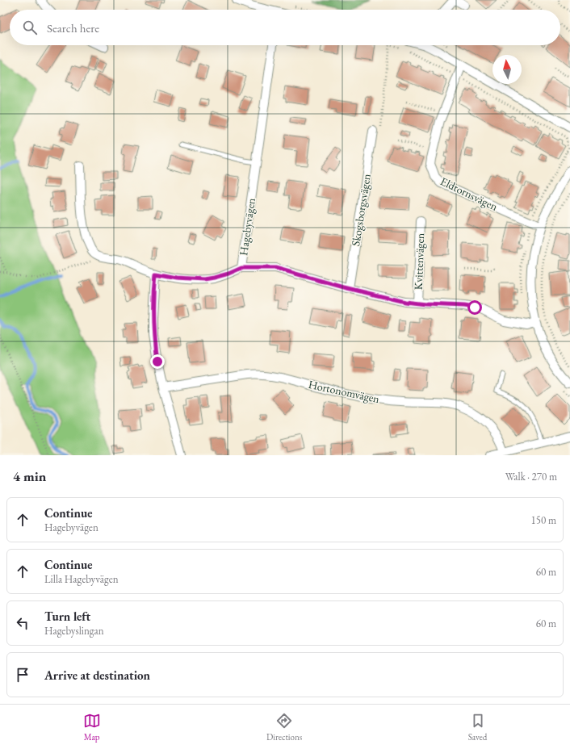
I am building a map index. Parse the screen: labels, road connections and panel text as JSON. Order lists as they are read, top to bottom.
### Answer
{
  "streets": {
    "street": [
      "Eldtornsvägen",
      "Skogsborgsvägen",
      "Hagebyvägen",
      "Kvittenvägen",
      "Hortonomvägen"
    ]
  },
  "crossings": [
    ["Skogsborgsvägen", "Hagebyvägen"],
    ["Hagebyvägen", "Kvittenvägen"]
  ],
  "north": "top",
  "page": {
    "search": "Search here",
    "heading": ["4 min", "Walk · 270 m"],
    "list": [
      ["Continue", "Hagebyvägen", "150 m"],
      ["Continue", "Lilla Hagebyvägen", "60 m"],
      ["Turn left", "Hagebyslingan", "60 m"],
      "Arrive at destination"
    ],
    "nav": ["Map", "Directions", "Saved"]
  }
}
